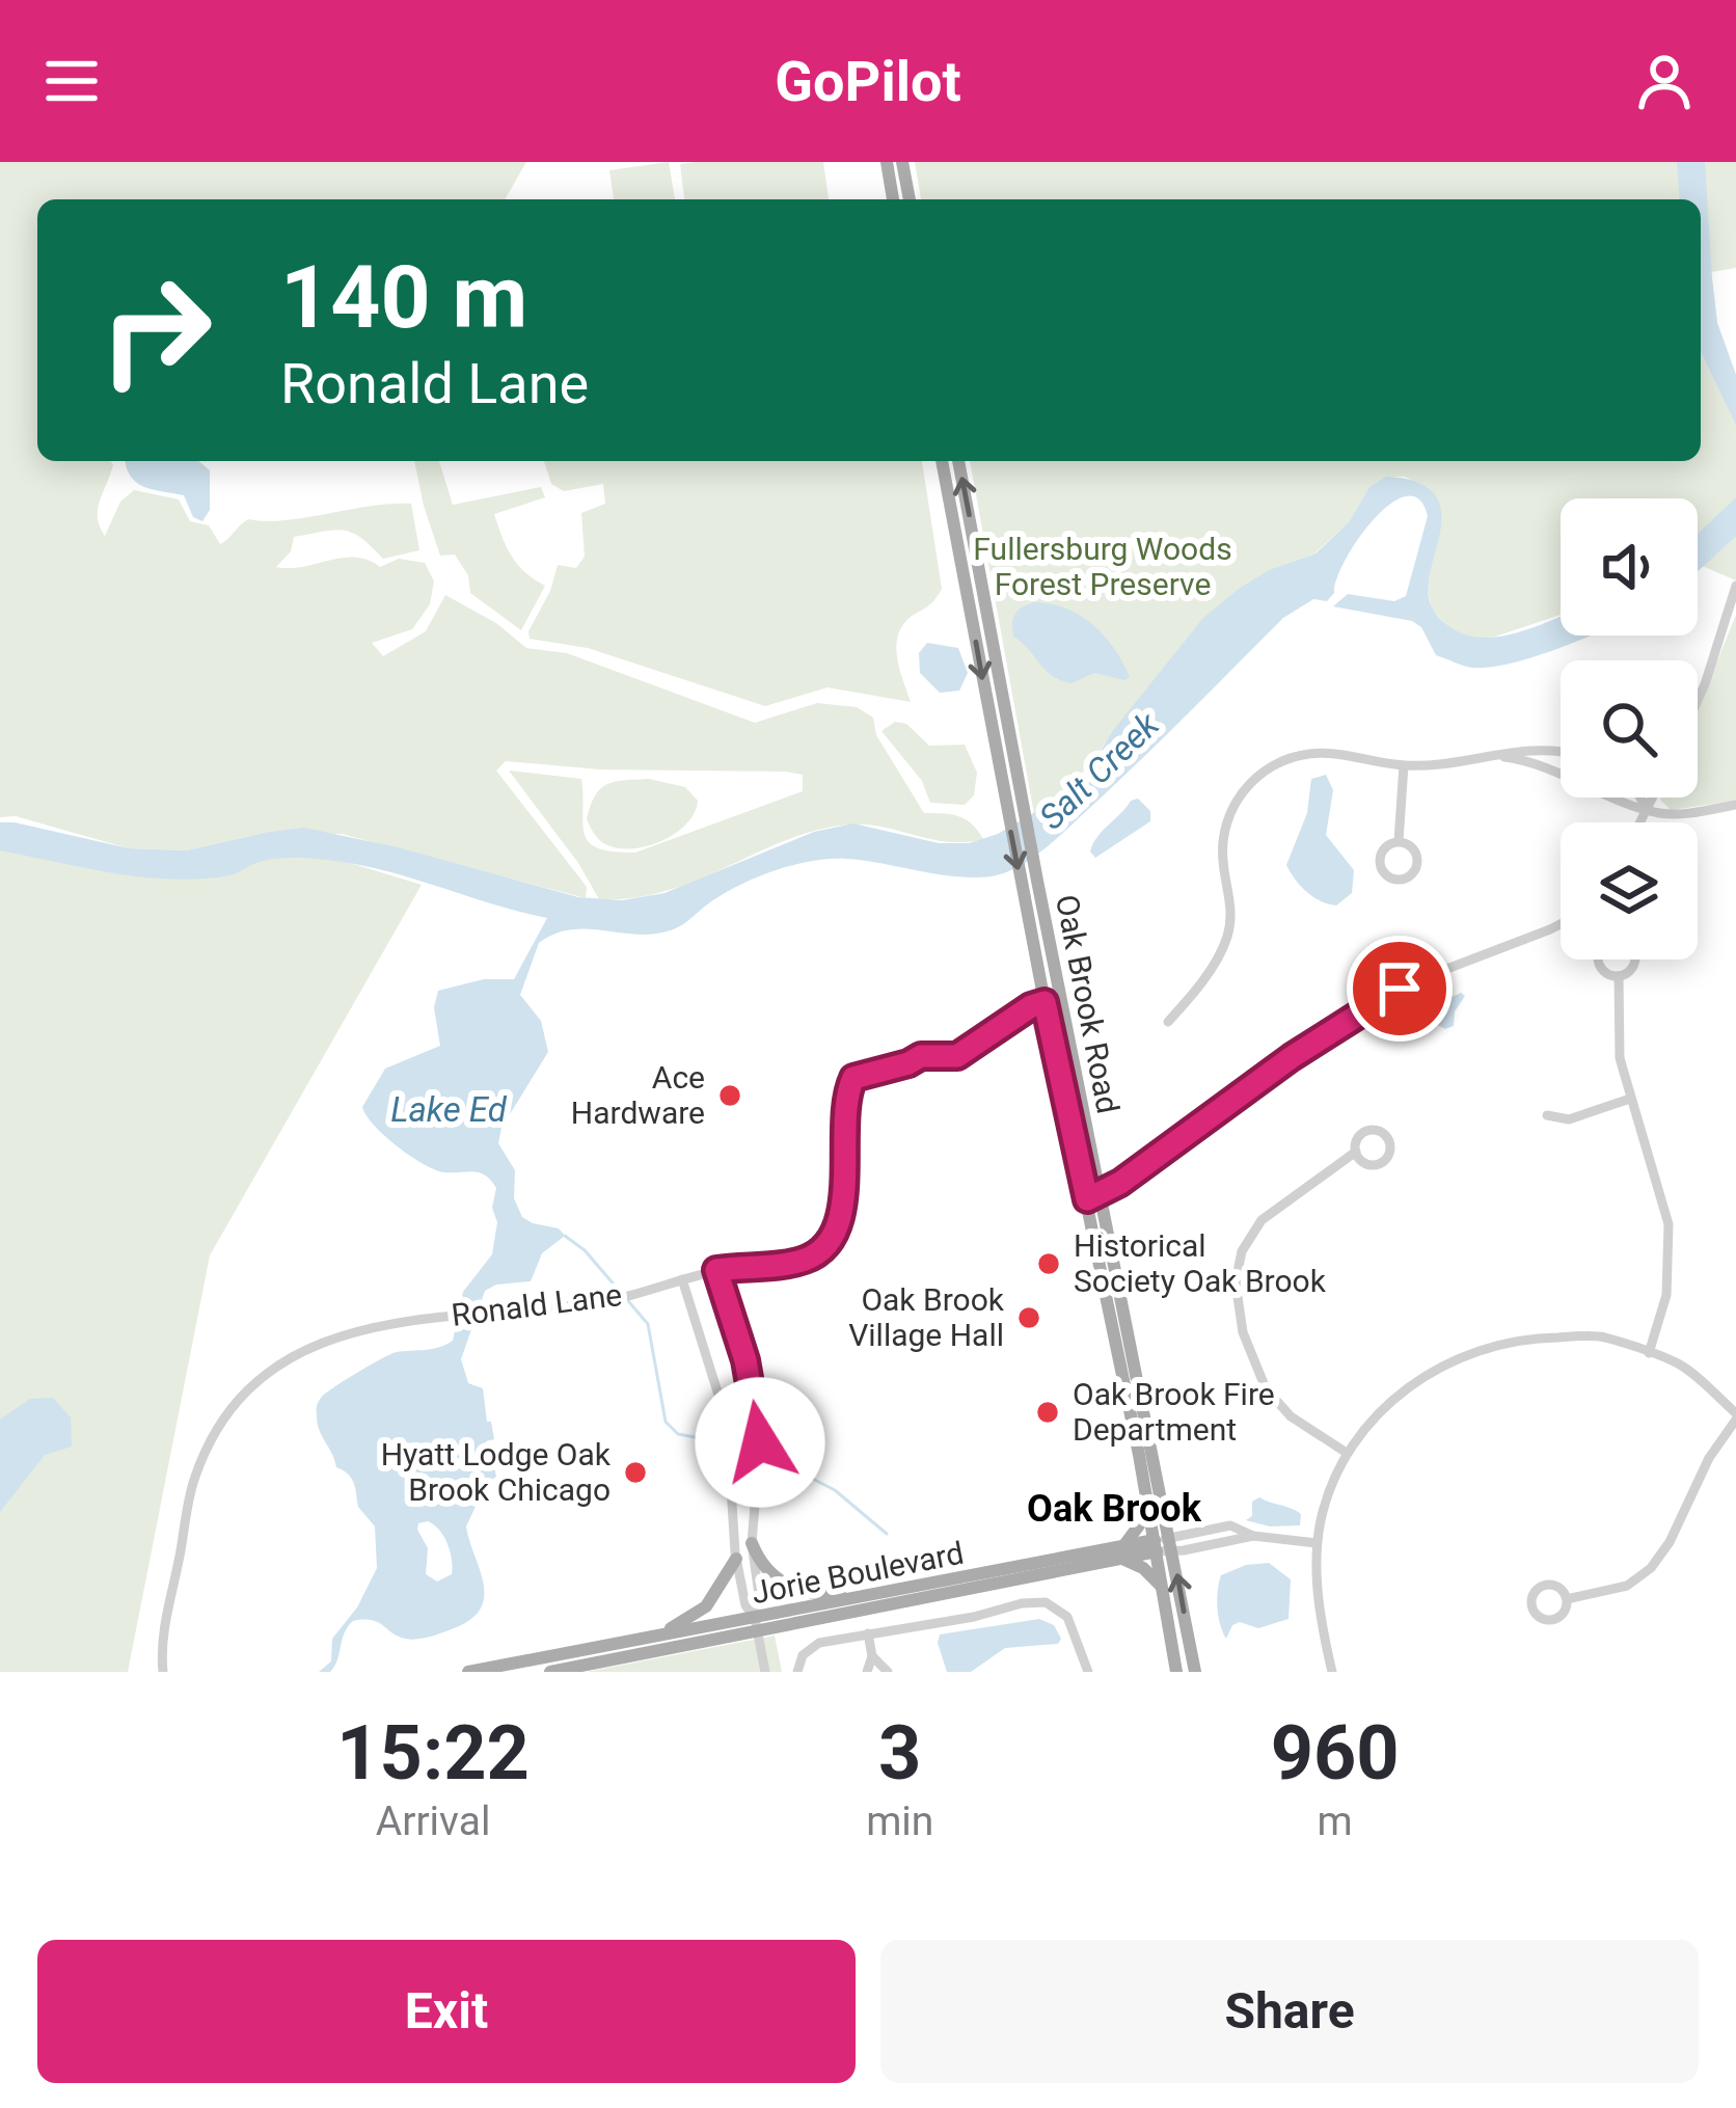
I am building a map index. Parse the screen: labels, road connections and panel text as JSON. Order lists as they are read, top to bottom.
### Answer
{
  "streets": {
    "main road": ["Oak Brook Road", "Jorie Boulevard"],
    "street": ["Ronald Lane"]
  },
  "crossings": [
    ["Oak Brook Road", "Ronald Lane"],
    ["Oak Brook Road", "Jorie Boulevard"]
  ],
  "districts": ["Oak Brook"],
  "water": ["Salt Creek", "Lake Ed"],
  "parks": ["Fullersburg Woods Forest Preserve"],
  "places": [
    "Ace Hardware",
    "Historical Society Oak Brook",
    "Oak Brook Village Hall",
    "Oak Brook Fire Department",
    "Hyatt Lodge Oak Brook Chicago"
  ],
  "page": {
    "header": "GoPilot",
    "turn": ["140 m", "Ronald Lane"],
    "eta": [
      "15:22",
      "Arrival",
      "3",
      "min",
      "960",
      "m"
    ],
    "buttons": ["Exit", "Share"]
  }
}
